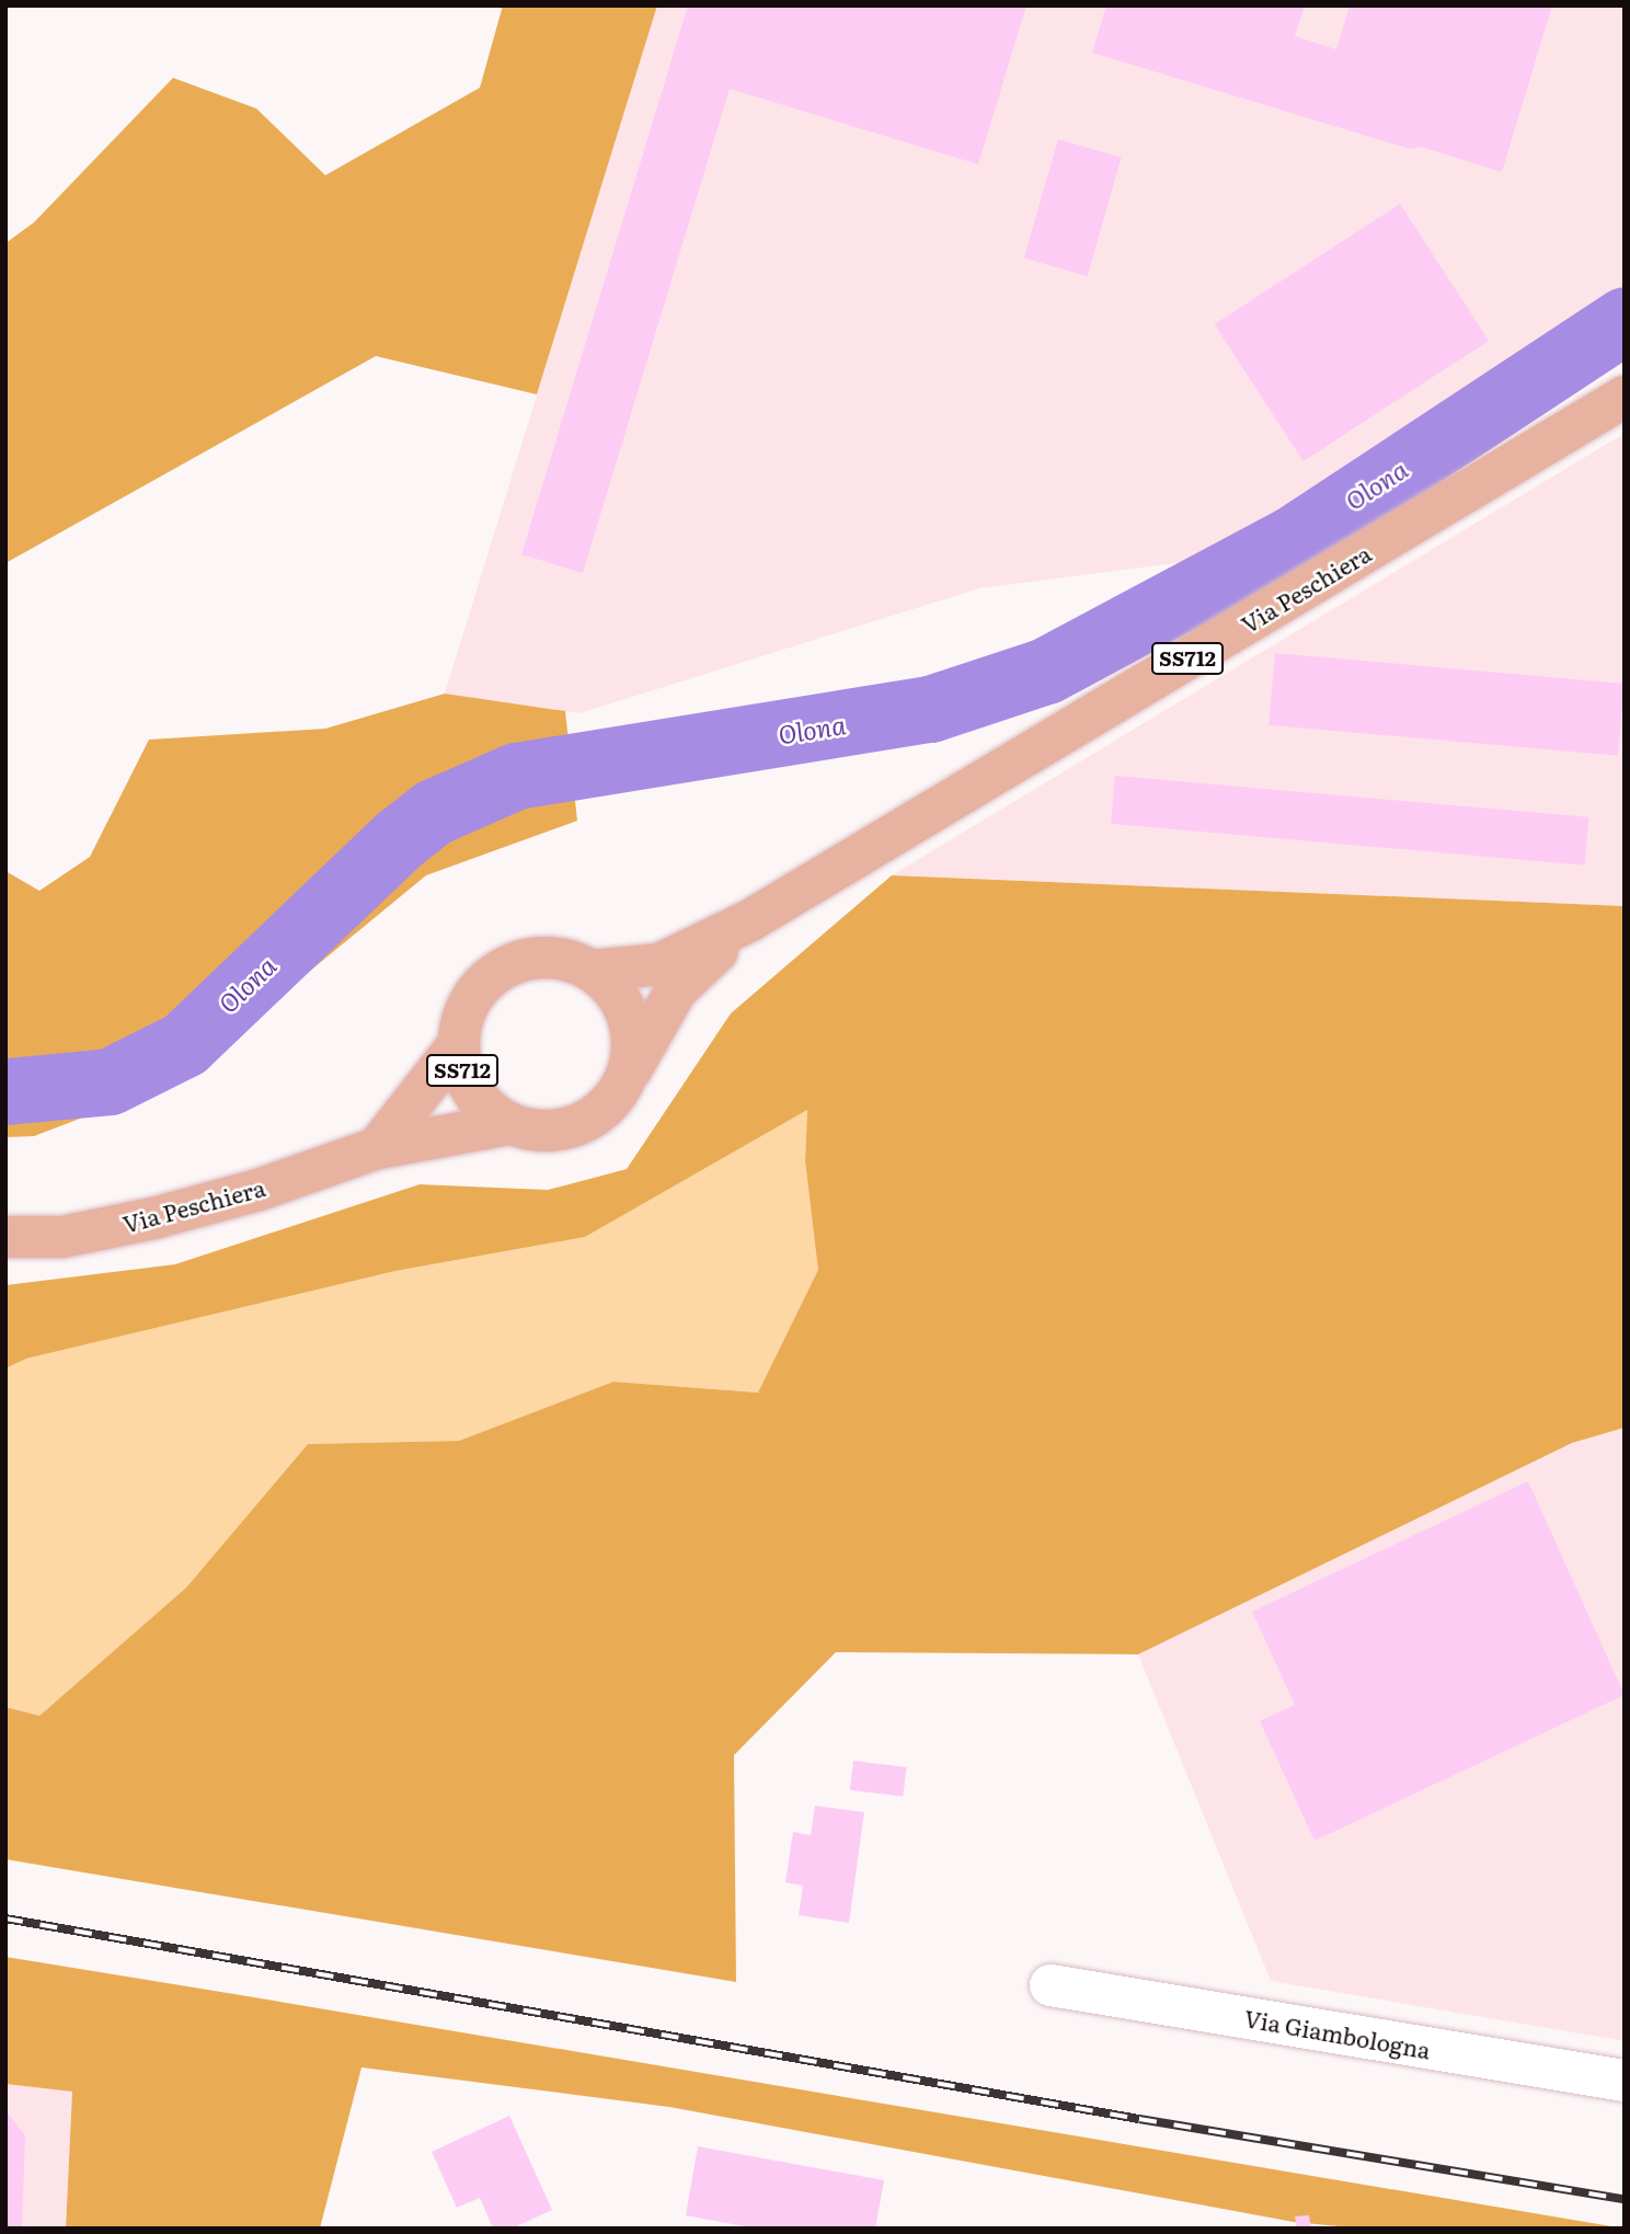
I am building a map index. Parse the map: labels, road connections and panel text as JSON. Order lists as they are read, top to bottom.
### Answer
{
  "streets": {
    "main road": ["Via Peschiera", "SS712"],
    "street": ["Via Giambologna"]
  },
  "crossings": [
    ["Via Peschiera", "SS712"]
  ],
  "water": ["Olona"]
}
